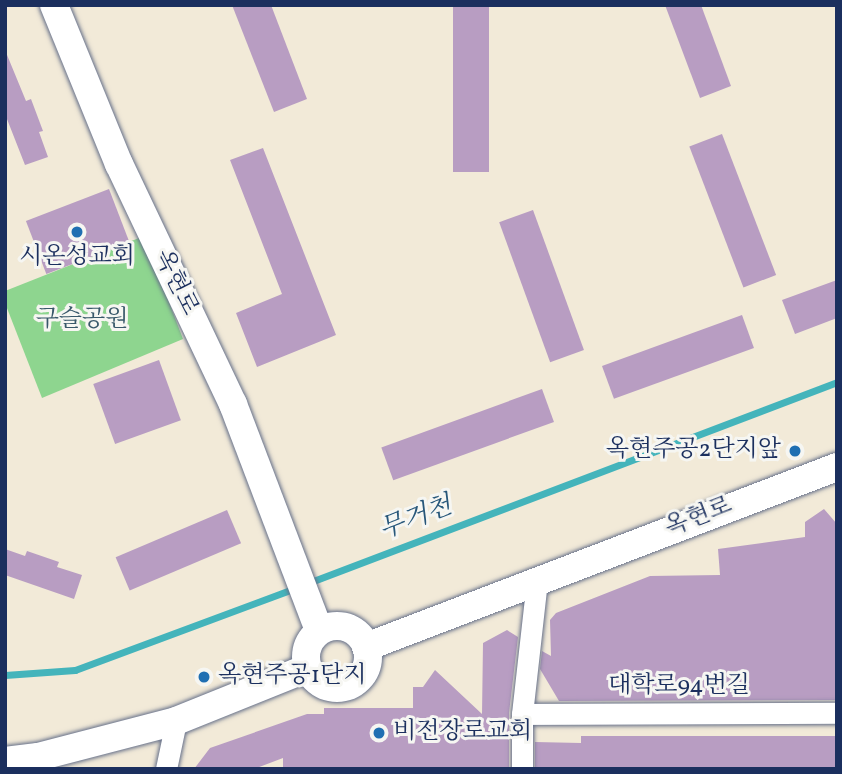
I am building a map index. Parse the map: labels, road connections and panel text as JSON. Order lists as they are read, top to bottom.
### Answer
{
  "streets": {
    "main road": ["옥현로"],
    "street": ["대학로94번길"]
  },
  "water": ["무거천"],
  "parks": ["구슬공원"],
  "places": [
    "시온성교회",
    "옥현주공2단지앞",
    "옥현주공1단지",
    "비전장로교회"
  ]
}
